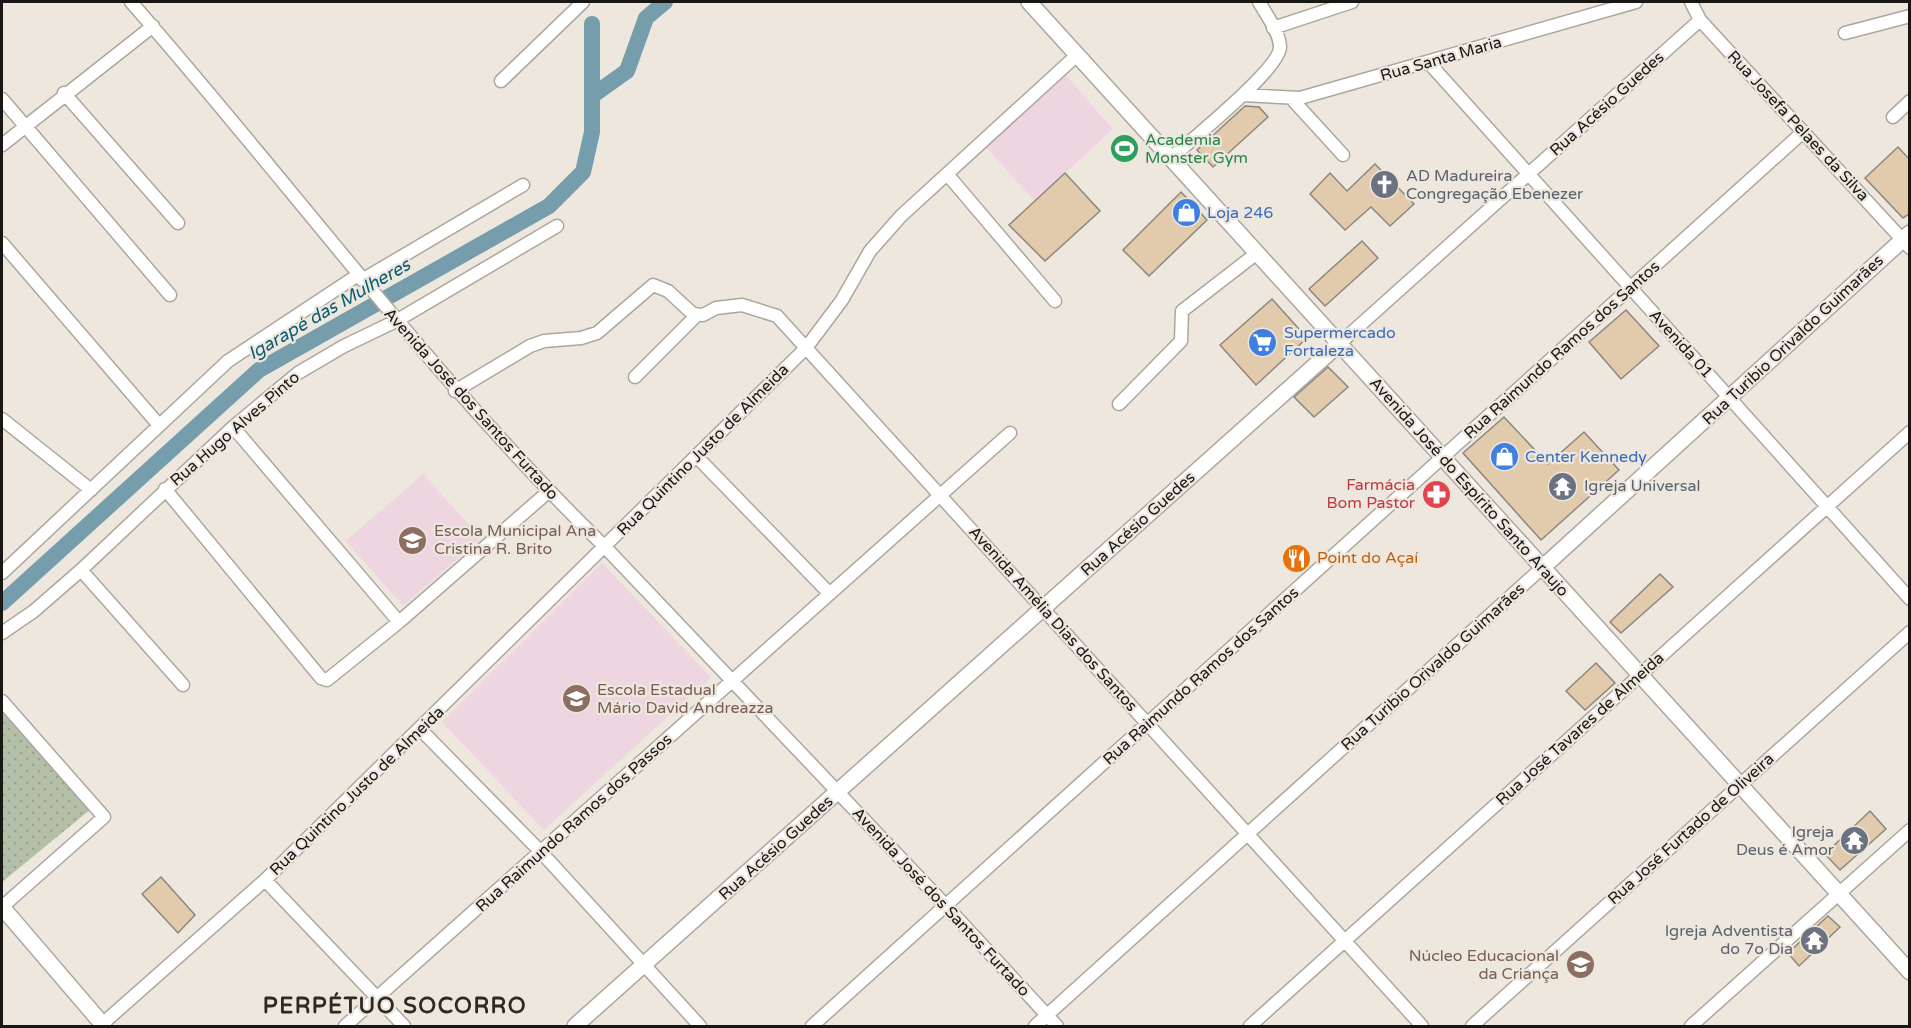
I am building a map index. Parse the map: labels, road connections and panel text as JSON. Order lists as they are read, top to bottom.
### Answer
{
  "streets": {
    "street": [
      "Rua Santa Maria",
      "Rua Acésio Guedes",
      "Rua Josefa Pelaes da Silva",
      "Rua Turibio Orivaldo Guimarães",
      "Avenida 01",
      "Rua Raimundo Ramos dos Santos",
      "Avenida José dos Santos Furtado",
      "Rua Hugo Alves Pinto",
      "Rua Quintino Justo de Almeida",
      "Avenida José do Espírito Santo Araujo",
      "Avenida Amélia Dias dos Santos",
      "Rua José Tavares de Almeida",
      "Rua Raimundo Ramos dos Passos",
      "Rua José Furtado de Oliveira"
    ]
  },
  "crossings": [
    ["Rua Santa Maria", "Avenida 01"],
    ["Rua Acésio Guedes", "Rua Josefa Pelaes da Silva"],
    ["Rua Acésio Guedes", "Avenida 01"],
    ["Rua Acésio Guedes", "Avenida José dos Santos Furtado"],
    ["Rua Acésio Guedes", "Avenida José do Espírito Santo Araujo"],
    ["Rua Acésio Guedes", "Avenida Amélia Dias dos Santos"],
    ["Rua Josefa Pelaes da Silva", "Rua Turibio Orivaldo Guimarães"],
    ["Rua Josefa Pelaes da Silva", "Rua Raimundo Ramos dos Santos"],
    ["Rua Turibio Orivaldo Guimarães", "Avenida 01"],
    ["Rua Turibio Orivaldo Guimarães", "Avenida José dos Santos Furtado"],
    ["Rua Turibio Orivaldo Guimarães", "Avenida José do Espírito Santo Araujo"],
    ["Rua Turibio Orivaldo Guimarães", "Avenida Amélia Dias dos Santos"],
    ["Avenida 01", "Rua Raimundo Ramos dos Santos"],
    ["Avenida 01", "Rua José Tavares de Almeida"],
    ["Rua Raimundo Ramos dos Santos", "Avenida José dos Santos Furtado"],
    ["Rua Raimundo Ramos dos Santos", "Avenida José do Espírito Santo Araujo"],
    ["Rua Raimundo Ramos dos Santos", "Avenida Amélia Dias dos Santos"],
    ["Avenida José dos Santos Furtado", "Rua Hugo Alves Pinto"],
    ["Avenida José dos Santos Furtado", "Rua Quintino Justo de Almeida"],
    ["Avenida José dos Santos Furtado", "Rua Raimundo Ramos dos Passos"],
    ["Rua Quintino Justo de Almeida", "Avenida José do Espírito Santo Araujo"],
    ["Rua Quintino Justo de Almeida", "Avenida Amélia Dias dos Santos"],
    ["Avenida José do Espírito Santo Araujo", "Rua José Tavares de Almeida"],
    ["Avenida José do Espírito Santo Araujo", "Rua José Furtado de Oliveira"],
    ["Avenida Amélia Dias dos Santos", "Rua José Tavares de Almeida"],
    ["Avenida Amélia Dias dos Santos", "Rua Raimundo Ramos dos Passos"]
  ],
  "districts": ["PERPÉTUO SOCORRO"],
  "water": ["Igarapé das Mulheres"],
  "places": {
    "sports": ["Academia Monster Gym"],
    "church": ["AD Madureira Congregação Ebenezer"],
    "shop": ["Loja 246", "Center Kennedy"],
    "supermarket": ["Supermercado Fortaleza"],
    "temple": ["Igreja Universal", "Igreja Deus é Amor", "Igreja Adventista do 7o Dia"],
    "pharmacy": ["Farmácia Bom Pastor"],
    "school or university": ["Escola Municipal Ana Cristina R. Brito", "Escola Estadual Mário David Andreazza", "Núcleo Educacional da Criança"],
    "restaurant": ["Point do Açaí"]
  }
}
